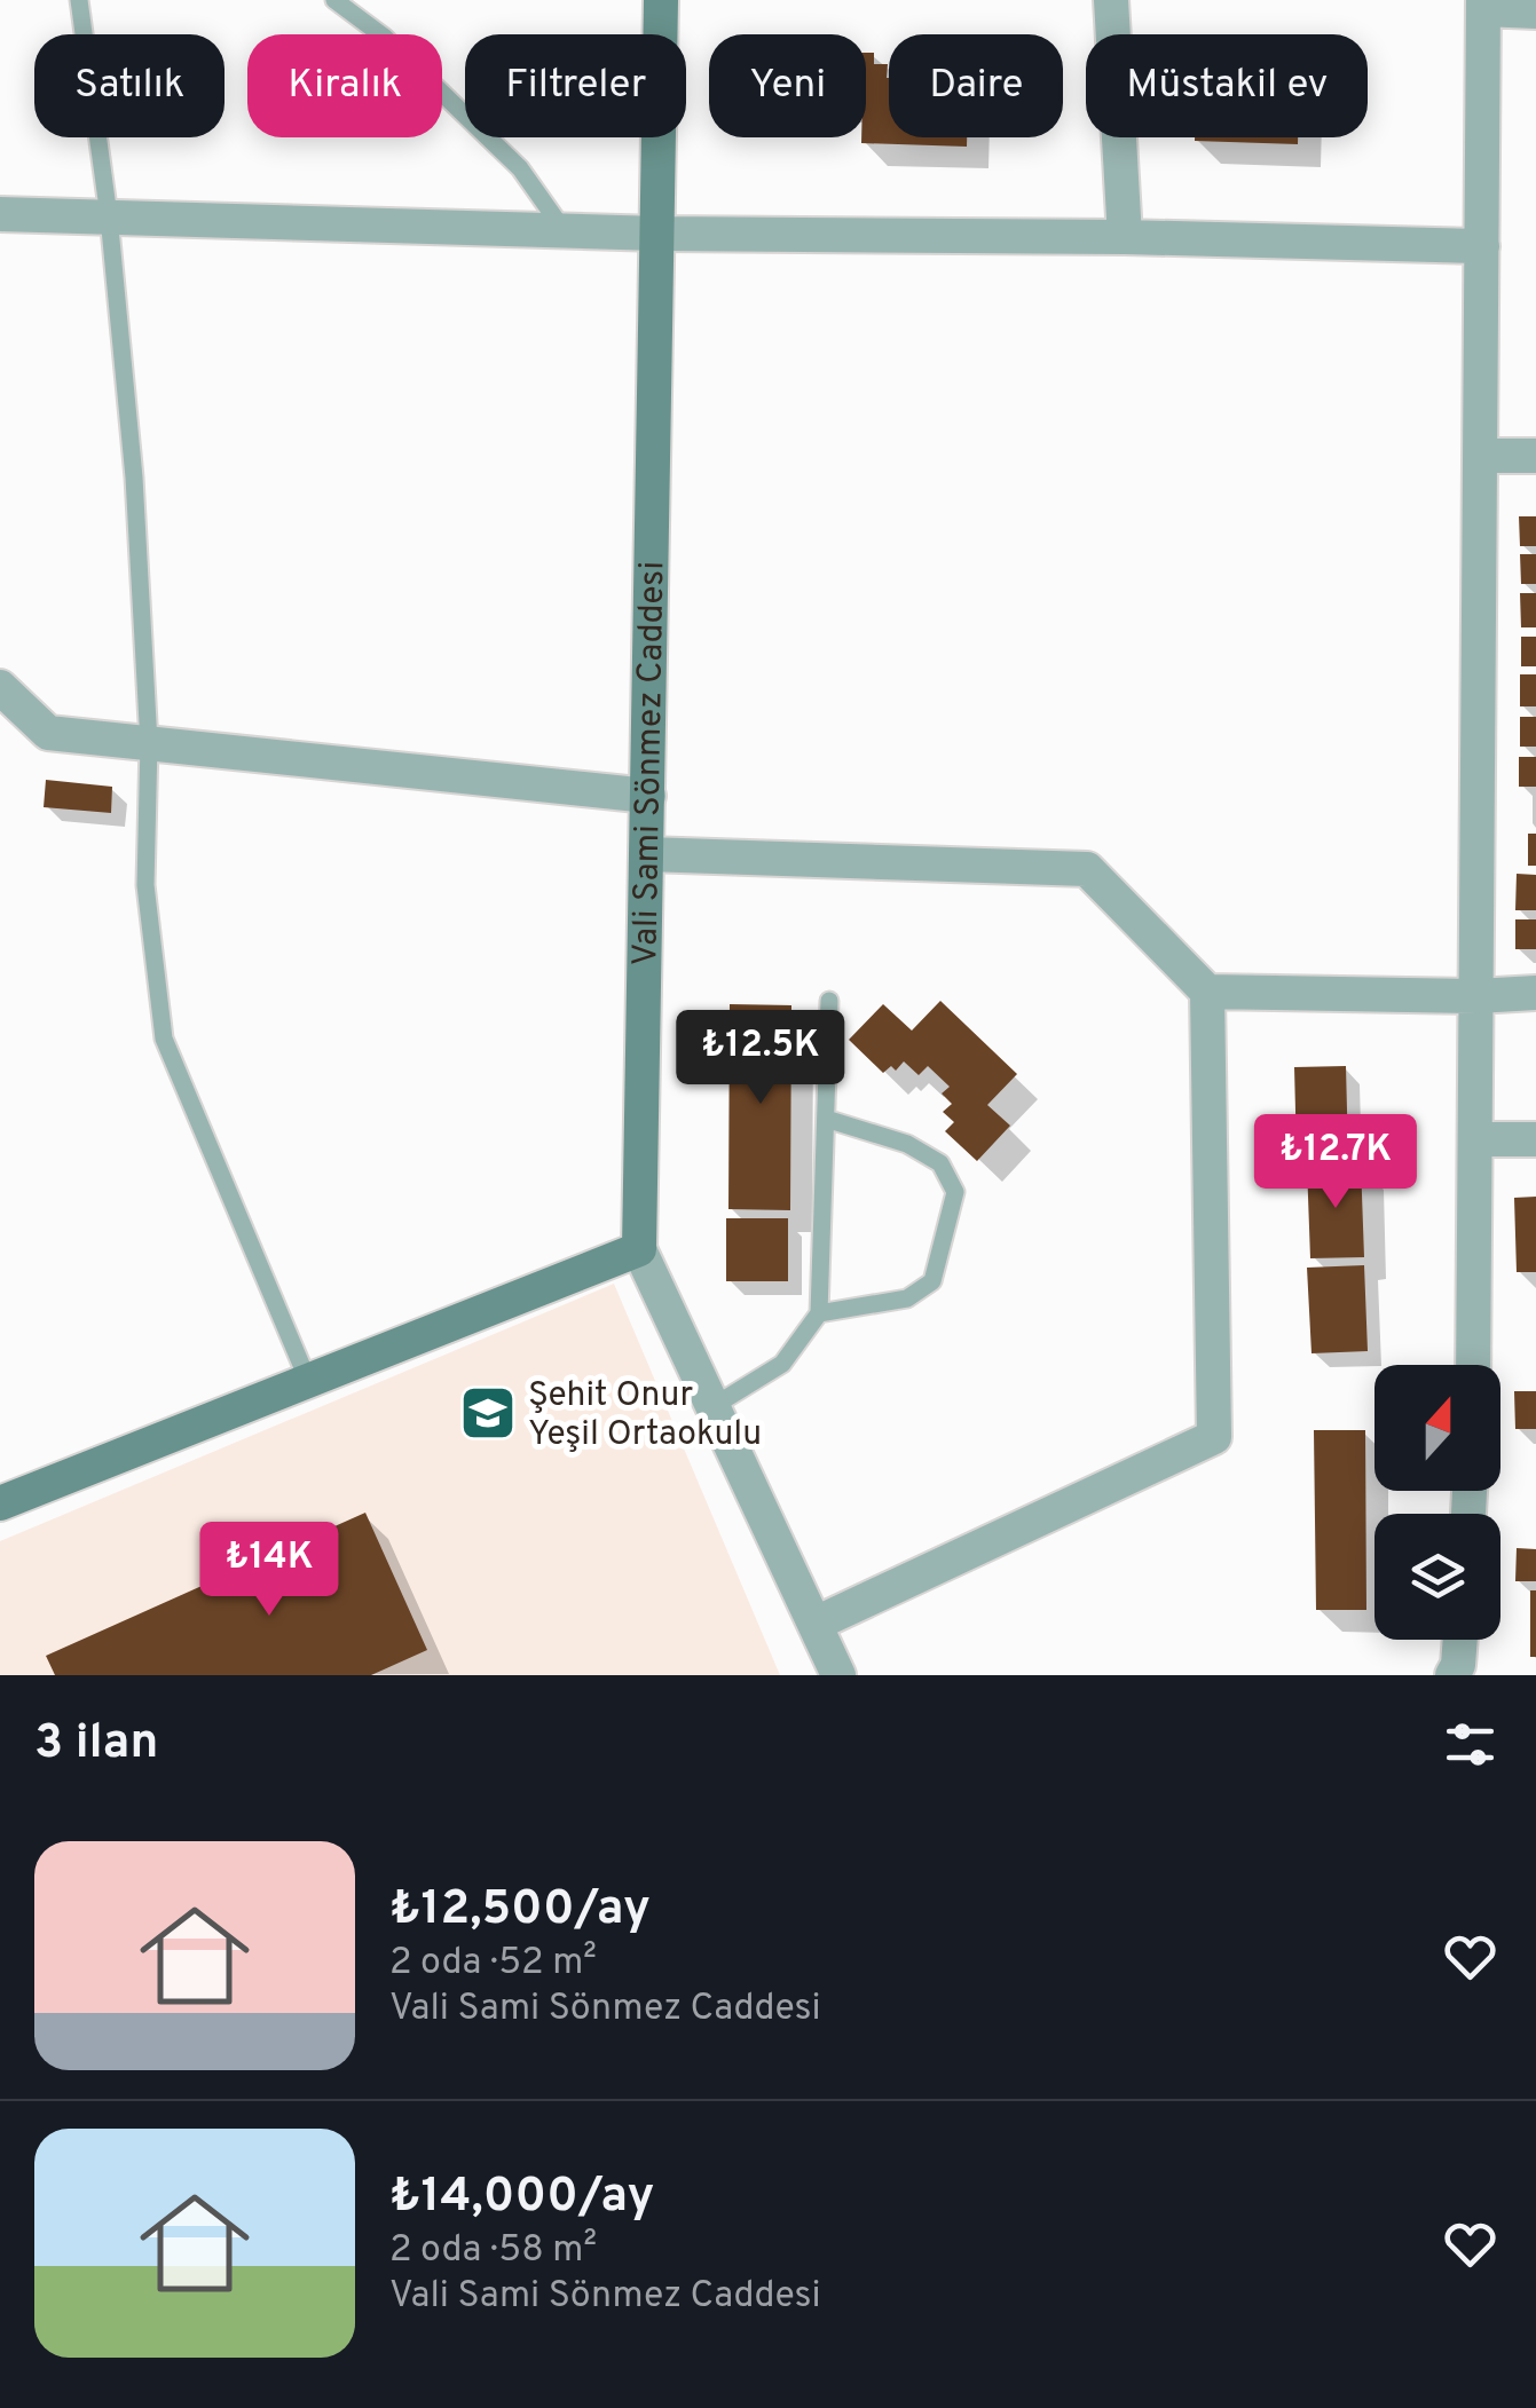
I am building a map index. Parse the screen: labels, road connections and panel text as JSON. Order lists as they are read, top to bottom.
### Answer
{
  "streets": {
    "main road": ["Vali Sami Sönmez Caddesi"]
  },
  "places": {
    "school or university": ["Şehit Onur Yeşil Ortaokulu"]
  },
  "north": "top",
  "page": {
    "chip": [
      "Satılık",
      "Kiralık",
      "Filtreler",
      "Yeni",
      "Daire",
      "Müstakil ev"
    ],
    "price": ["₺12.5K", "₺12.7K", "₺14K"],
    "heading": "3 ilan",
    "list": [
      {
        "name": "₺12,500/ay",
        "note": "2 oda · 52 m² · Vali Sami Sönmez Caddesi"
      },
      {
        "name": "₺14,000/ay",
        "note": "2 oda · 58 m² · Vali Sami Sönmez Caddesi"
      }
    ]
  }
}
